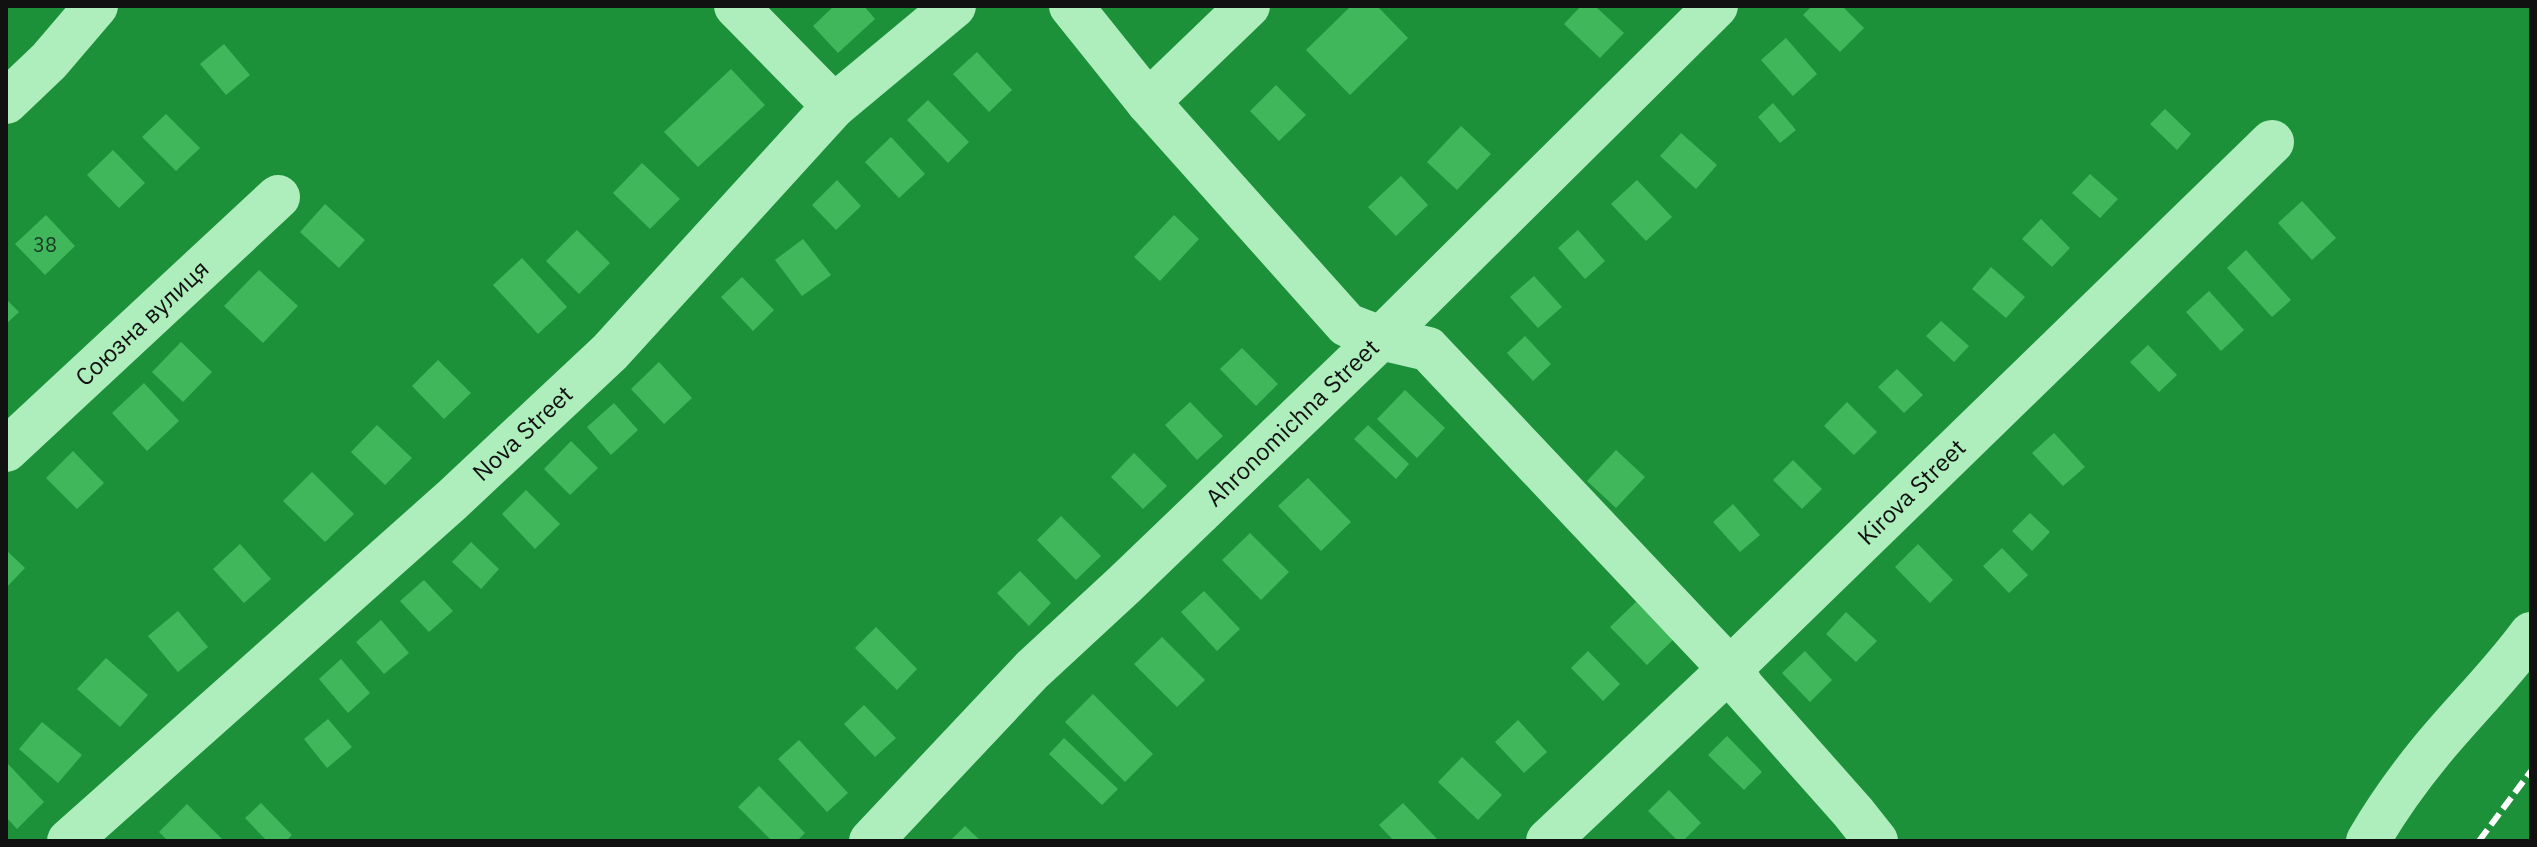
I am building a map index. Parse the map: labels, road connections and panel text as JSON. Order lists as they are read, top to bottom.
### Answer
{
  "streets": {
    "street": [
      "Союзна вулиця",
      "Ahronomichna Street",
      "Nova Street",
      "Kirova Street"
    ]
  },
  "house_numbers": ["38"]
}
